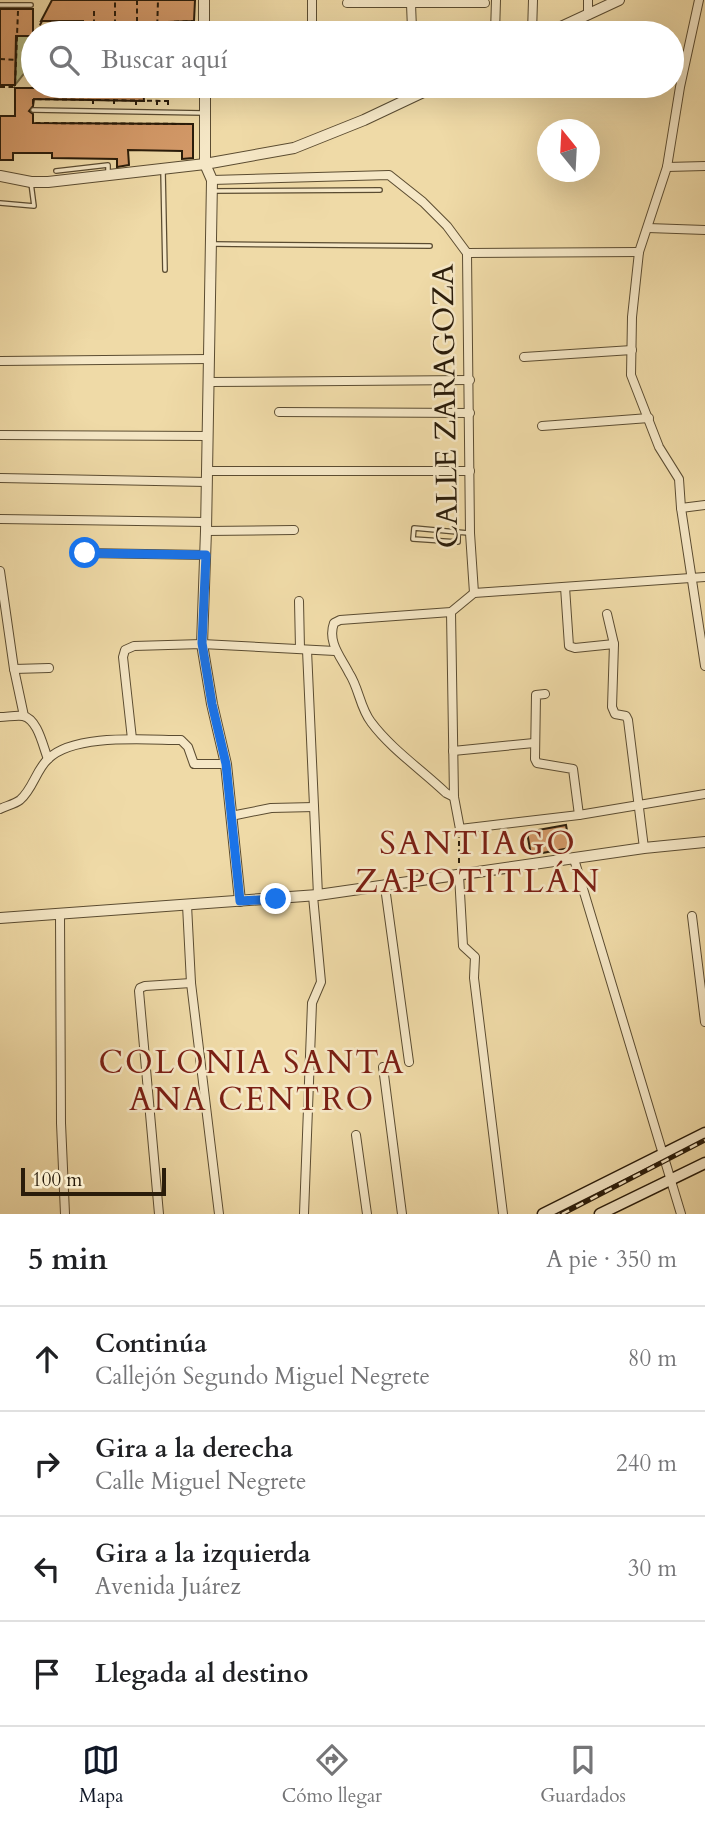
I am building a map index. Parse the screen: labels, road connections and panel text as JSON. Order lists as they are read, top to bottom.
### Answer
{
  "streets": {
    "street": ["CALLE ZARAGOZA"]
  },
  "districts": ["SANTIAGO ZAPOTITLÁN", "COLONIA SANTA ANA CENTRO"],
  "scale_bar": "100 m",
  "north": "top",
  "page": {
    "search": "Buscar aquí",
    "scale": "100 m",
    "heading": ["5 min", "A pie · 350 m"],
    "list": [
      ["Continúa", "Callejón Segundo Miguel Negrete", "80 m"],
      ["Gira a la derecha", "Calle Miguel Negrete", "240 m"],
      ["Gira a la izquierda", "Avenida Juárez", "30 m"],
      "Llegada al destino"
    ],
    "nav": ["Mapa", "Cómo llegar", "Guardados"]
  }
}
